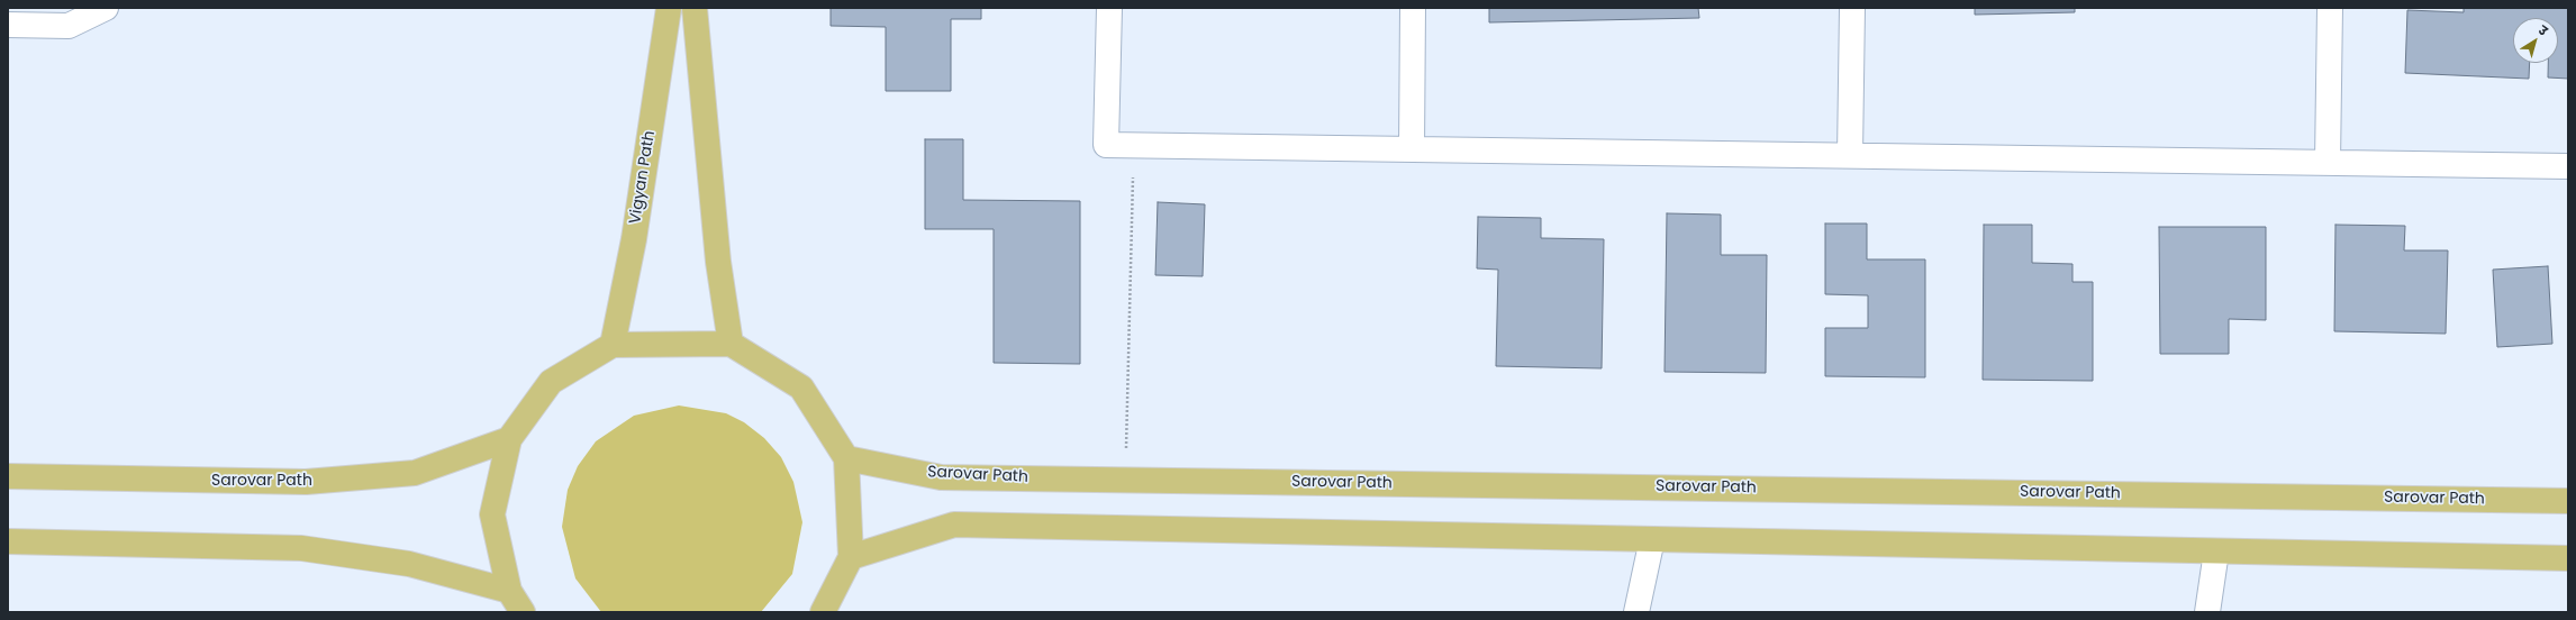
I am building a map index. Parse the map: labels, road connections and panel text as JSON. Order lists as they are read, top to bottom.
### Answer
{
  "streets": {
    "main road": ["Vigyan Path", "Sarovar Path"]
  },
  "north": "top right"
}
